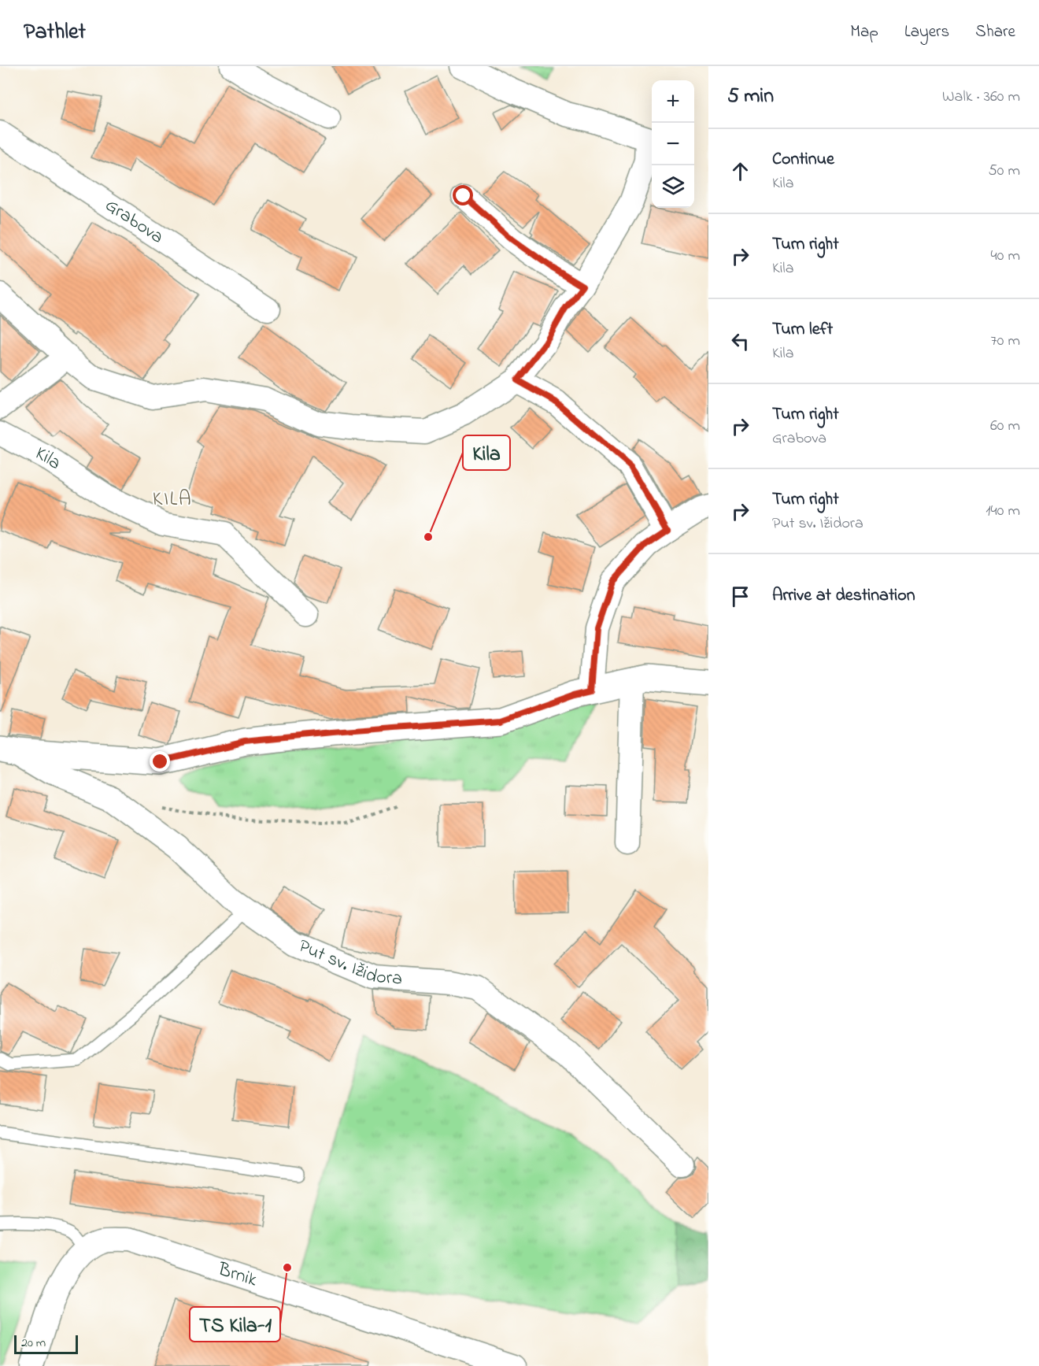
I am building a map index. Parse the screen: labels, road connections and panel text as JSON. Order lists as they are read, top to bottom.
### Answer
{
  "streets": {
    "street": [
      "Grabova",
      "Kila",
      "Put sv. Ižidora",
      "Brnik"
    ]
  },
  "districts": ["KILA"],
  "places": ["Kila", "TS Kila-1"],
  "scale_bar": "20 m",
  "page": {
    "header": "Pathlet",
    "nav": ["Map", "Layers", "Share"],
    "heading": ["5 min", "Walk · 360 m"],
    "map_buttons": ["+", "−"],
    "list": [
      ["Continue", "Kila", "50 m"],
      ["Turn right", "Kila", "40 m"],
      ["Turn left", "Kila", "70 m"],
      ["Turn right", "Grabova", "60 m"],
      ["Turn right", "Put sv. Ižidora", "140 m"],
      "Arrive at destination"
    ],
    "scale": "20 m"
  }
}
